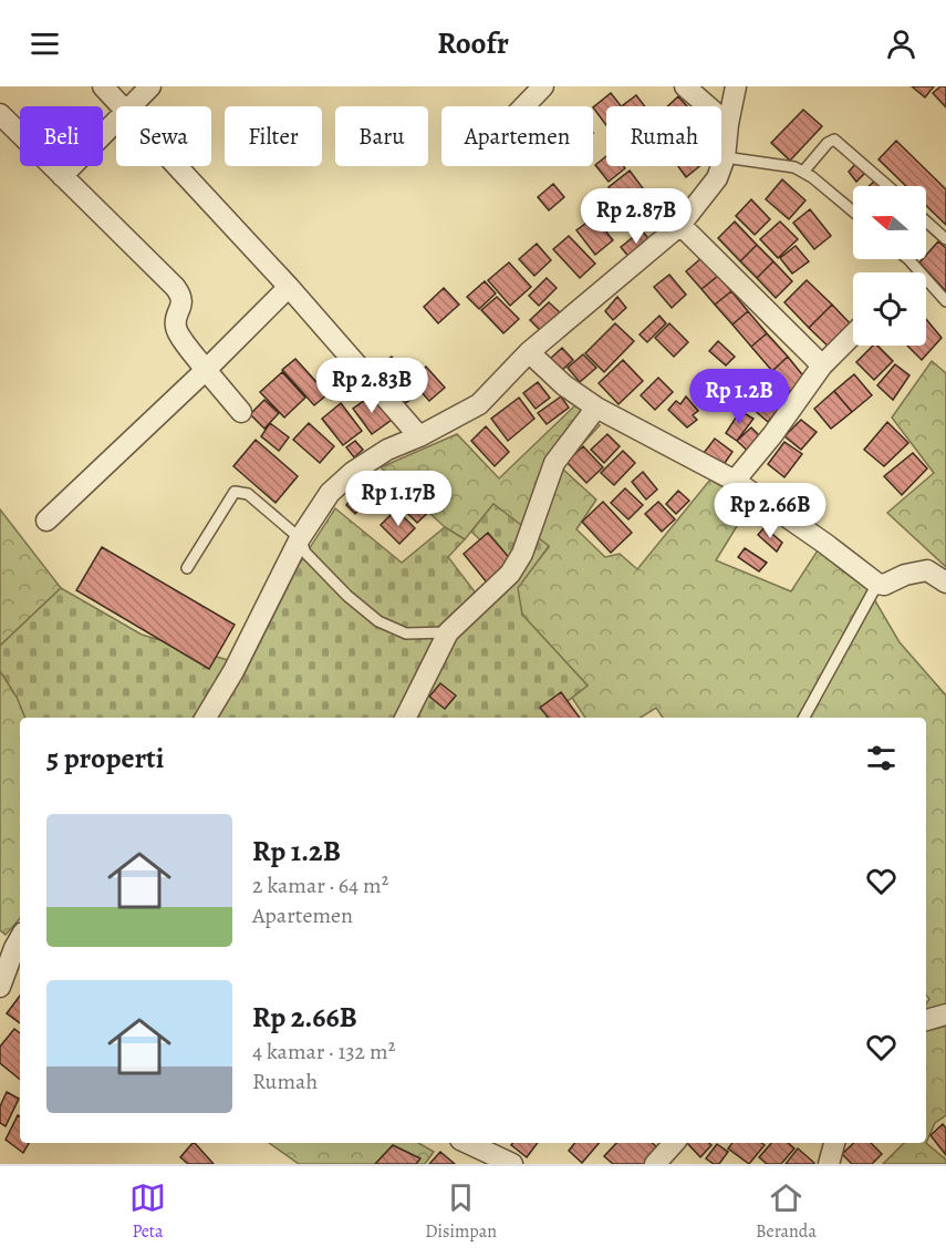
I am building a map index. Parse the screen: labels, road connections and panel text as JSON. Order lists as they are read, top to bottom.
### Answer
{
  "north": "left",
  "page": {
    "header": "Roofr",
    "chip": [
      "Beli",
      "Sewa",
      "Filter",
      "Baru",
      "Apartemen",
      "Rumah"
    ],
    "price": [
      "Rp 2.87B",
      "Rp 2.83B",
      "Rp 1.2B",
      "Rp 1.17B",
      "Rp 2.66B"
    ],
    "heading": "5 properti",
    "list": [
      {
        "name": "Rp 1.2B",
        "note": "2 kamar · 64 m² · Apartemen"
      },
      {
        "name": "Rp 2.66B",
        "note": "4 kamar · 132 m² · Rumah"
      }
    ],
    "tabs": ["Peta", "Disimpan", "Beranda"]
  }
}
